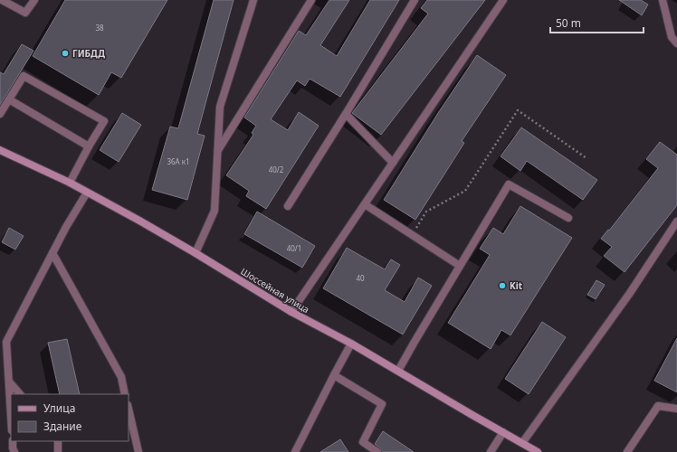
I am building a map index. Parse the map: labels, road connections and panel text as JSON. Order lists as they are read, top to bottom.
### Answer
{
  "streets": {
    "main road": ["Шоссейная улица"]
  },
  "places": ["ГИБДД", "Kit"],
  "house_numbers": [
    "38",
    "36А к1",
    "40/2",
    "40/1",
    "40"
  ],
  "legend": ["Улица", "Здание"],
  "scale_bar": "50 m"
}
